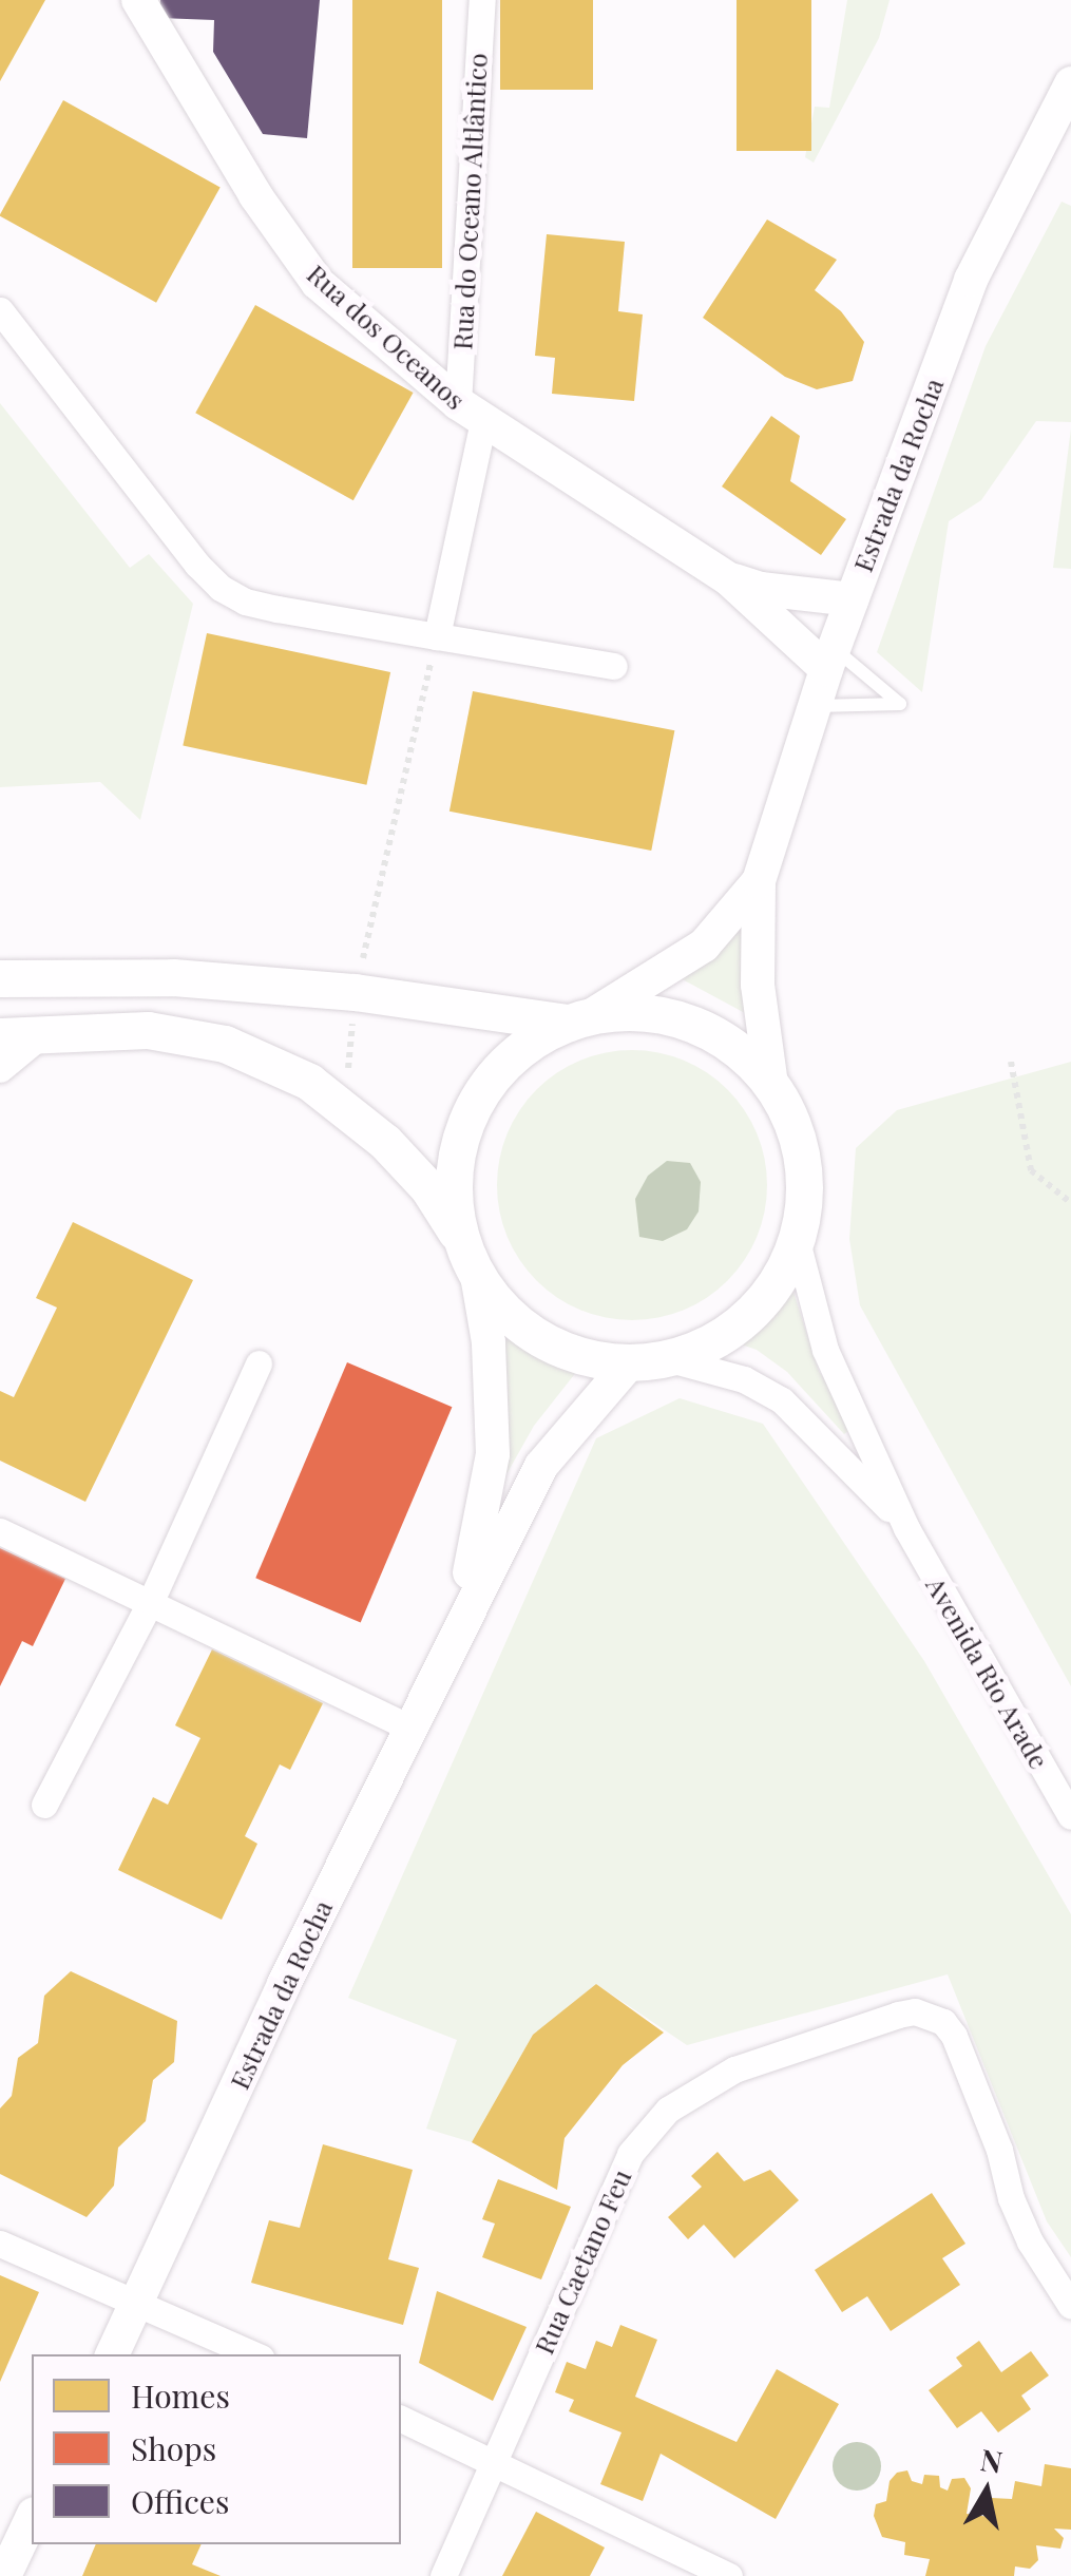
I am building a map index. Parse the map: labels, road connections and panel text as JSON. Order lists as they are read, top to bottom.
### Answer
{
  "streets": {
    "street": [
      "Rua do Oceano Altlântico",
      "Rua dos Oceanos",
      "Estrada da Rocha",
      "Avenida Rio Arade",
      "Rua Caetano Feu"
    ]
  },
  "crossings": [
    ["Rua do Oceano Altlântico", "Rua dos Oceanos"]
  ],
  "legend": ["Homes", "Shops", "Offices"],
  "north": "top"
}
